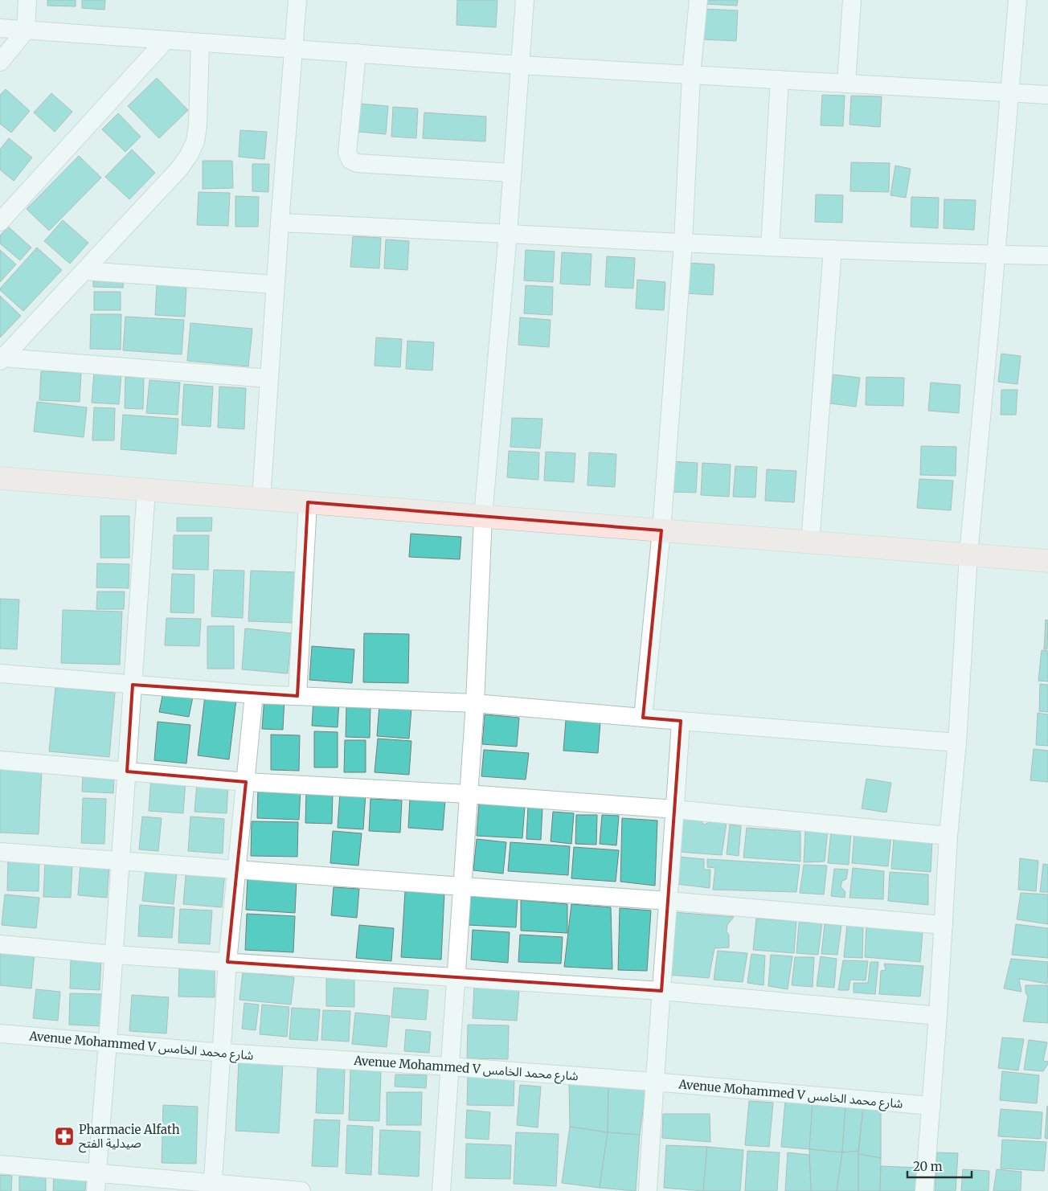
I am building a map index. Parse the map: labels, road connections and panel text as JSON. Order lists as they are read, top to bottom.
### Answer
{
  "streets": {
    "street": ["Avenue Mohammed V شارع محمد الخامس"]
  },
  "places": {
    "pharmacy": ["Pharmacie Alfath صيدلية الفتح"]
  },
  "scale_bar": "20 m"
}
